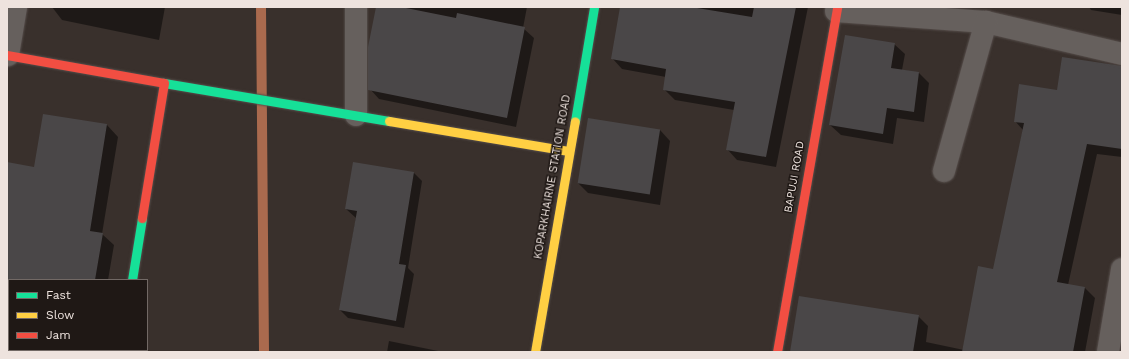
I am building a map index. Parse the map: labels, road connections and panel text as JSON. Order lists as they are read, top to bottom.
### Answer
{
  "streets": {
    "street": ["KOPARKHAIRNE STATION ROAD", "BAPUJI ROAD"]
  },
  "legend": ["Fast", "Slow", "Jam"]
}
